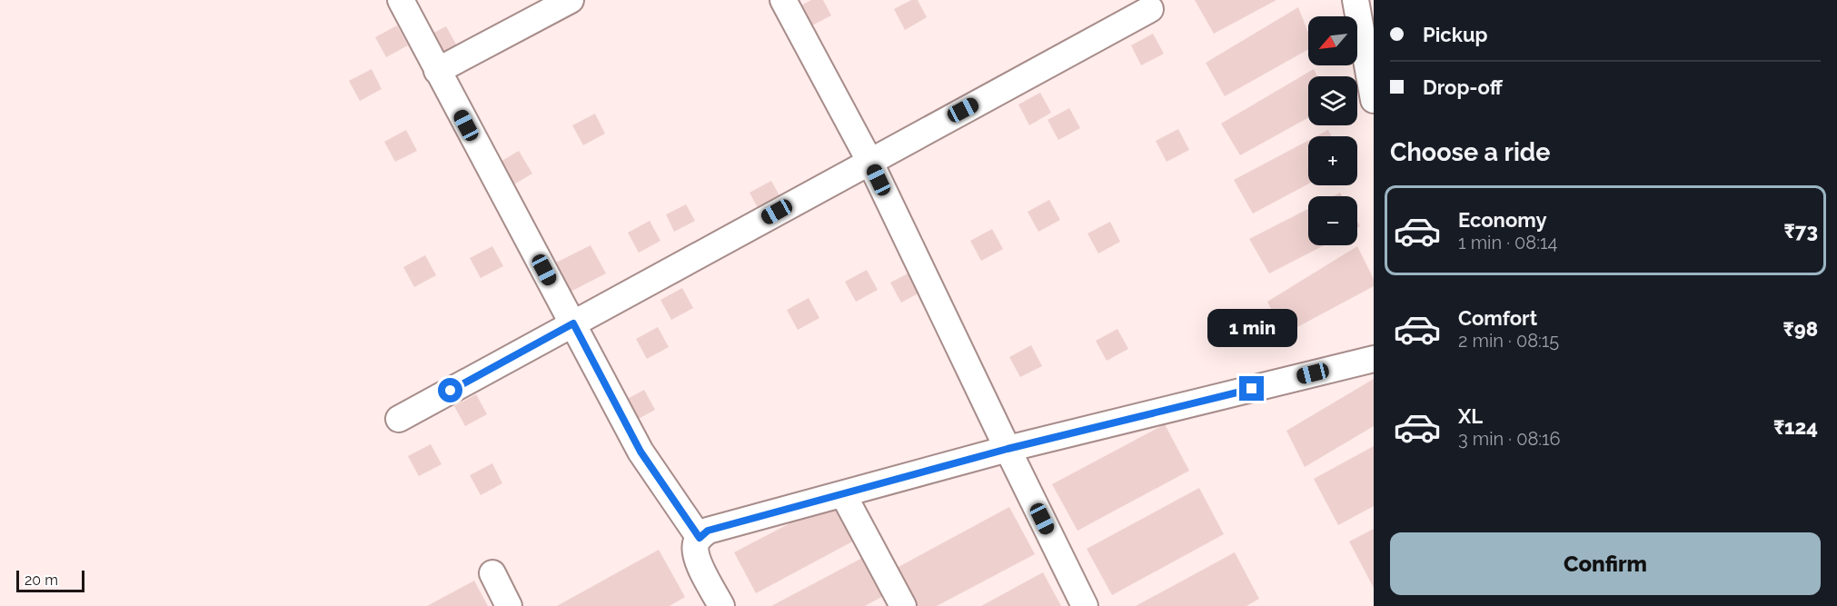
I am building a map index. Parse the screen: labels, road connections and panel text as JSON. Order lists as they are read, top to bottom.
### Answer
{
  "scale_bar": "20 m",
  "north": "bottom left",
  "page": {
    "banner": ["Pickup", "Drop-off"],
    "map_buttons": ["+", "−"],
    "heading": "Choose a ride",
    "list": [
      {
        "name": "Economy",
        "note": "1 min · 08:14",
        "value": "₹73"
      },
      {
        "name": "Comfort",
        "note": "2 min · 08:15",
        "value": "₹98"
      },
      {
        "name": "XL",
        "note": "3 min · 08:16",
        "value": "₹124"
      }
    ],
    "bubble": "1 min",
    "buttons": "Confirm",
    "scale": "20 m"
  }
}
